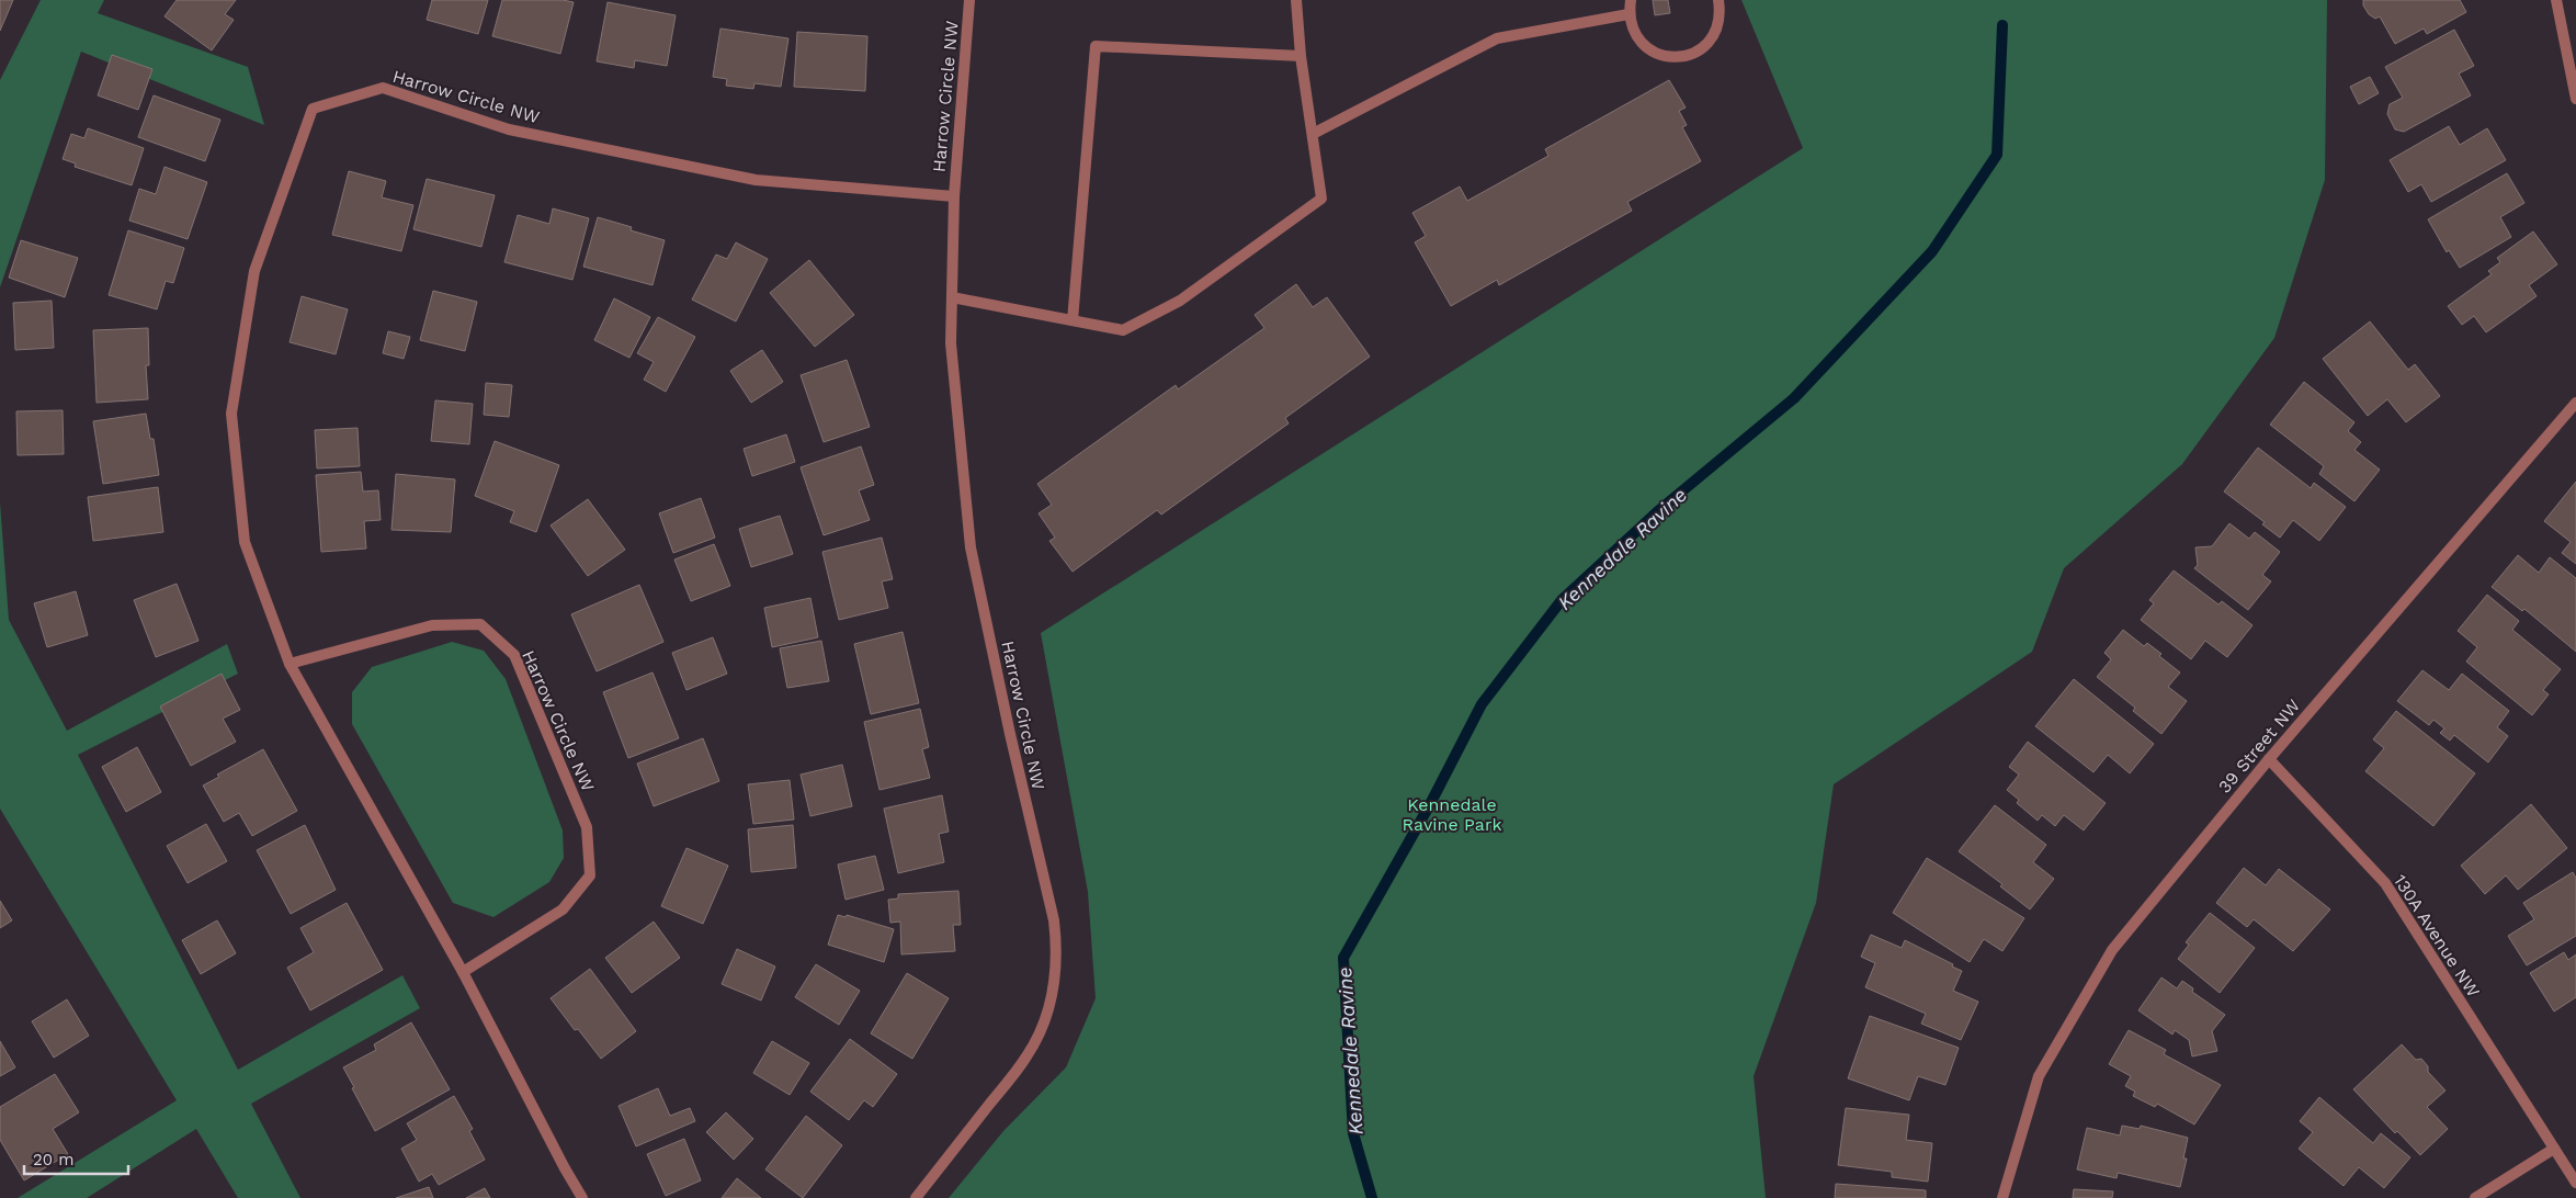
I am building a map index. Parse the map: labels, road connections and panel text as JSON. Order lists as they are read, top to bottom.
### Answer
{
  "streets": {
    "street": ["Harrow Circle NW", "39 Street NW", "130A Avenue NW"]
  },
  "crossings": [
    ["39 Street NW", "130A Avenue NW"]
  ],
  "water": ["Kennedale Ravine"],
  "parks": ["Kennedale Ravine Park"],
  "scale_bar": "20 m"
}
